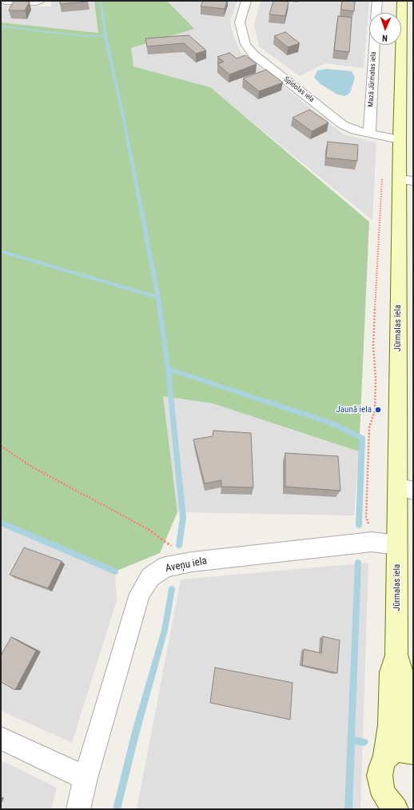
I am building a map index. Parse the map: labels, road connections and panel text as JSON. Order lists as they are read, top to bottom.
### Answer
{
  "streets": {
    "main road": ["Jūrmalas iela"],
    "street": ["Mazā Jūrmalas iela", "Spīdolas iela", "Aveņu iela"]
  },
  "crossings": [
    ["Mazā Jūrmalas iela", "Spīdolas iela"],
    ["Spīdolas iela", "Jūrmalas iela"],
    ["Jūrmalas iela", "Aveņu iela"]
  ],
  "places": ["Jaunā iela"],
  "north": "bottom"
}
